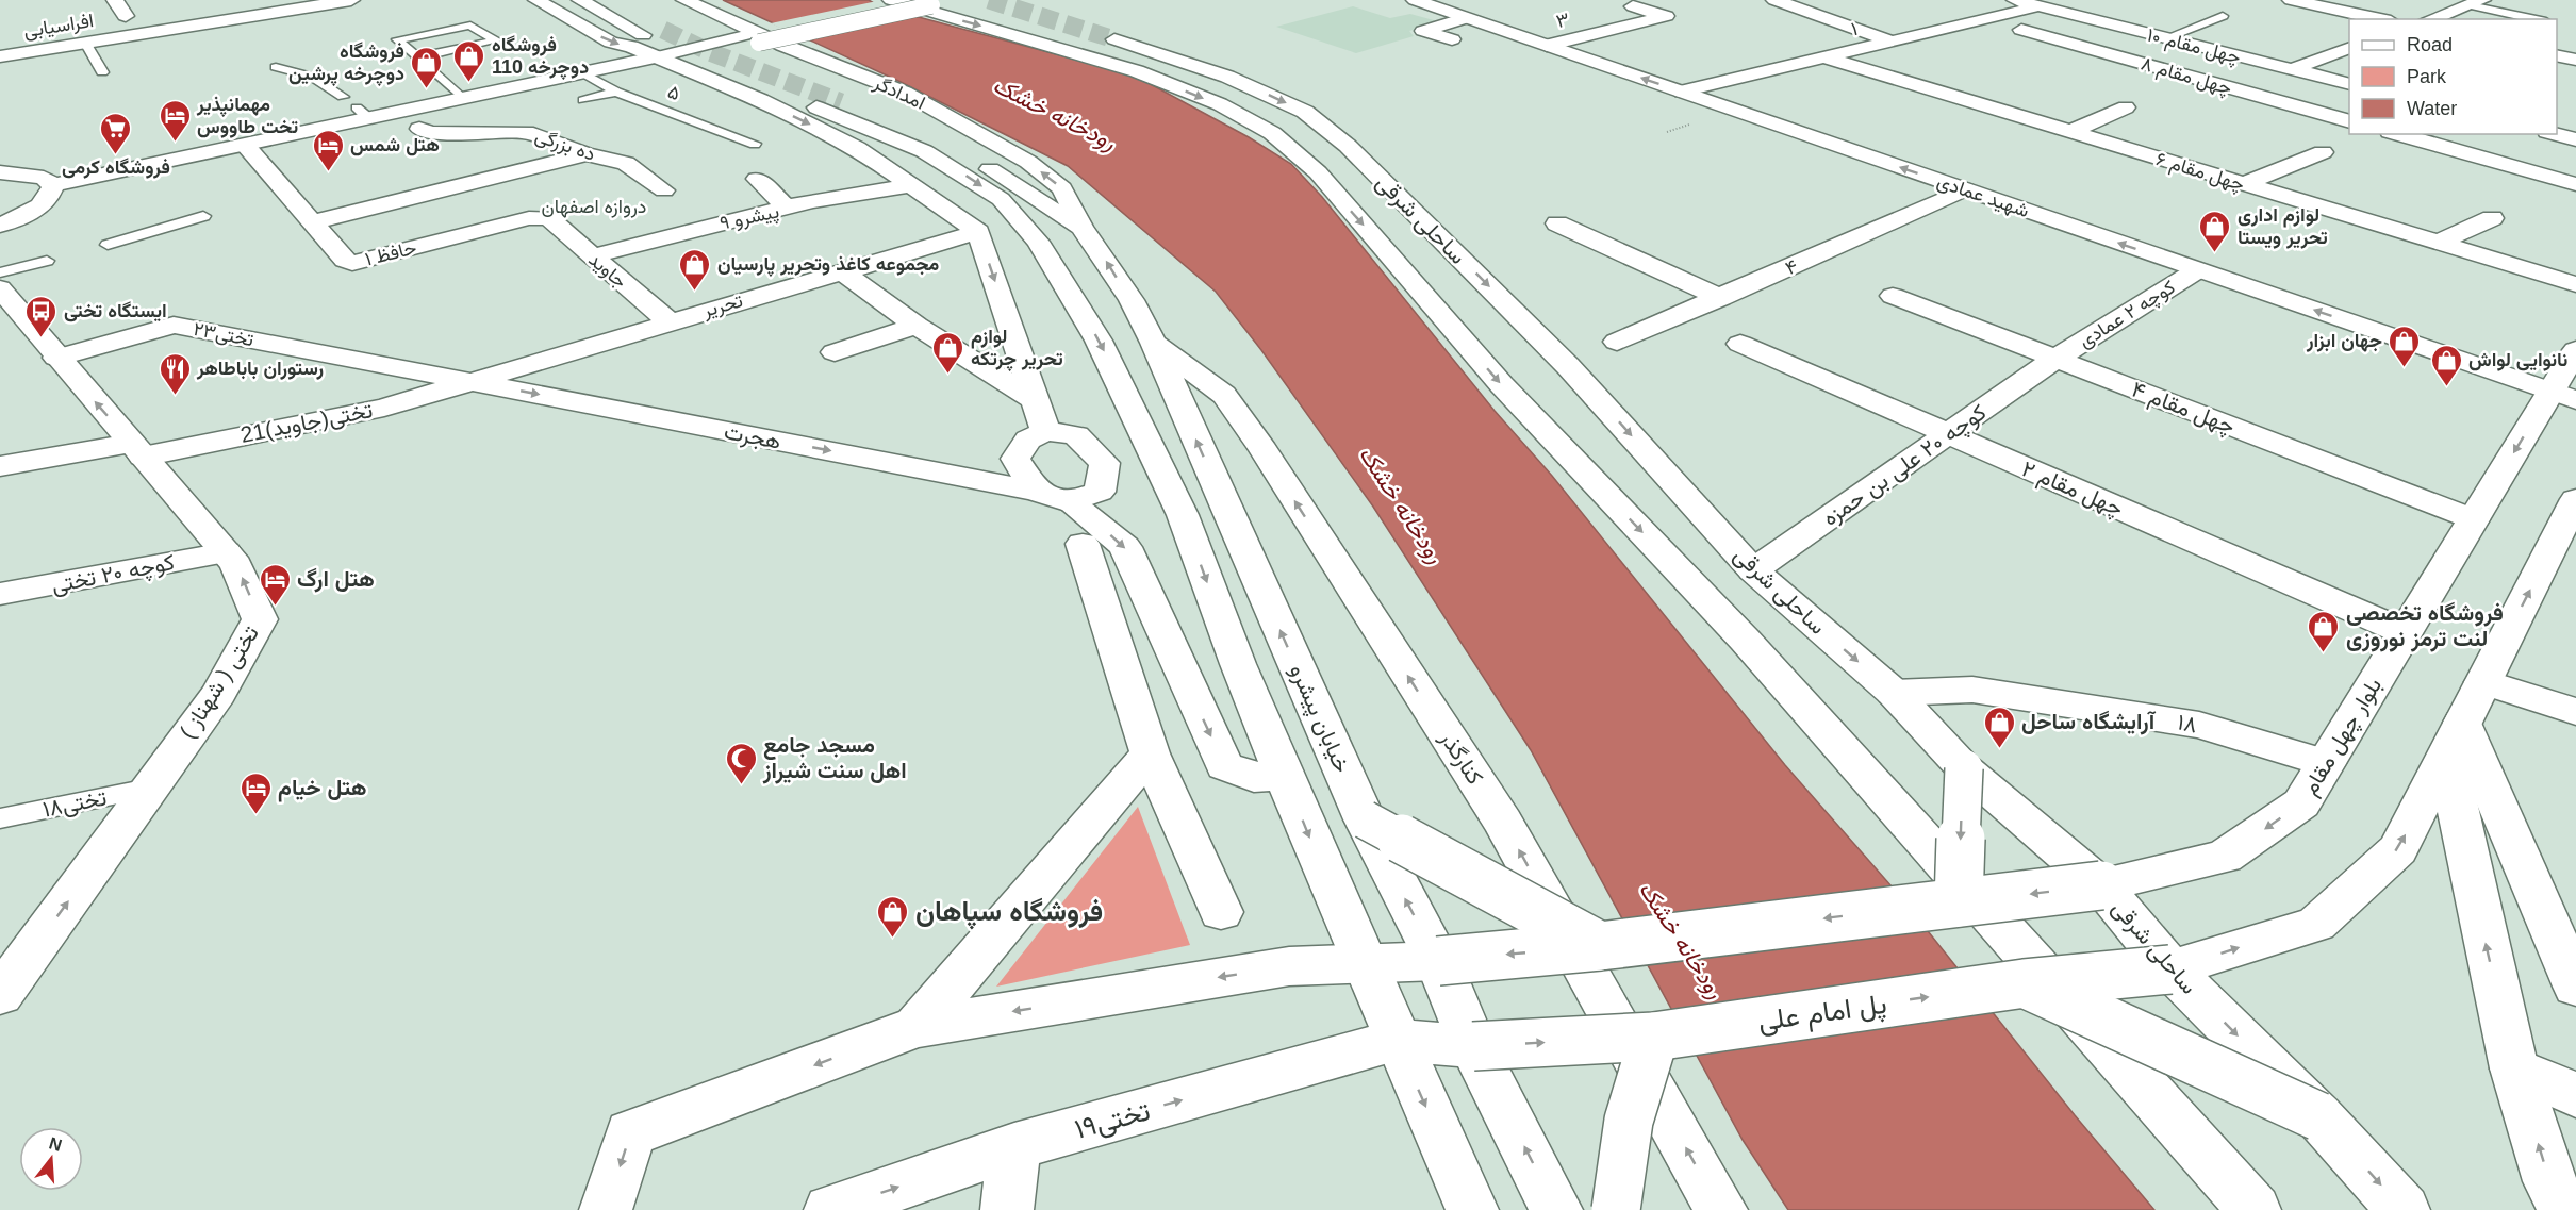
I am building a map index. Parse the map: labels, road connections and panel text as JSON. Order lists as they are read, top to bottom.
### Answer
{
  "streets": {
    "street": [
      "۳",
      "افراسیابی",
      "۱",
      "چهل مقام ۱۰",
      "چهل مقام ۸",
      "امدادگر",
      "ده بزرگی",
      "چهل مقام ۶",
      "شهید عمادی",
      "پیشرو ۹",
      "ساحلی شرقی",
      "حافظ ۱",
      "۴",
      "جاوید",
      "تحریر",
      "کوچه ۲ عمادی",
      "تختی۲۳",
      "چهل مقام ۴",
      "21تختی(جاوید)",
      "هجرت",
      "کوچه ۲۰ علی بن حمزه",
      "چهل مقام ۲",
      "کوچه ۲۰ تختی",
      "تختی ( شهناز )",
      "خیابان پیشرو",
      "۱۸",
      "بلوار چهل مقام",
      "کنارگذر",
      "پل امام علی",
      "تختی۱۹"
    ],
    "lane": ["۵", "تختی۱۸"]
  },
  "crossings": [
    ["۳", "شهید عمادی"],
    ["۱", "چهل مقام ۱۰"],
    ["۱", "چهل مقام ۶"],
    ["۱", "شهید عمادی"],
    ["امدادگر", "خیابان پیشرو"],
    ["شهید عمادی", "۴"],
    ["شهید عمادی", "کوچه ۲ عمادی"],
    ["شهید عمادی", "بلوار چهل مقام"],
    ["پیشرو ۹", "جاوید"],
    ["ساحلی شرقی", "کوچه ۲۰ علی بن حمزه"],
    ["ساحلی شرقی", "۱۸"],
    ["ساحلی شرقی", "بلوار چهل مقام"],
    ["ساحلی شرقی", "پل امام علی"],
    ["حافظ ۱", "جاوید"],
    ["جاوید", "تحریر"],
    ["تحریر", "تختی۲۳"],
    ["تحریر", "21تختی(جاوید)"],
    ["تحریر", "هجرت"],
    ["کوچه ۲ عمادی", "چهل مقام ۴"],
    ["کوچه ۲ عمادی", "کوچه ۲۰ علی بن حمزه"],
    ["تختی۲۳", "21تختی(جاوید)"],
    ["تختی۲۳", "هجرت"],
    ["تختی۲۳", "تختی ( شهناز )"],
    ["چهل مقام ۴", "کوچه ۲۰ علی بن حمزه"],
    ["چهل مقام ۴", "بلوار چهل مقام"],
    ["21تختی(جاوید)", "هجرت"],
    ["21تختی(جاوید)", "تختی ( شهناز )"],
    ["کوچه ۲۰ علی بن حمزه", "چهل مقام ۲"],
    ["چهل مقام ۲", "بلوار چهل مقام"],
    ["کوچه ۲۰ تختی", "تختی ( شهناز )"],
    ["تختی ( شهناز )", "تختی۱۸"],
    ["خیابان پیشرو", "کنارگذر"],
    ["خیابان پیشرو", "پل امام علی"],
    ["خیابان پیشرو", "تختی۱۹"],
    ["۱۸", "بلوار چهل مقام"],
    ["پل امام علی", "تختی۱۹"]
  ],
  "one_way": ["تختی ( شهناز )"],
  "districts": ["دروازه اصفهان"],
  "water": ["رودخانه خشک"],
  "places": {
    "shop": [
      "فروشگاه دوچرخه 110",
      "فروشگاه دوچرخه پرشین",
      "لوازم اداری تحریر ویستا",
      "مجموعه کاغذ وتحریر پارسیان",
      "جهان ابزار",
      "لوازم تحریر چرتکه",
      "نانوایی لواش",
      "فروشگاه تخصصی لنت ترمز نوروزی",
      "آرایشگاه ساحل",
      "فروشگاه سپاهان"
    ],
    "hotel": [
      "مهمانپذیر تخت طاووس",
      "هتل شمس",
      "هتل ارگ",
      "هتل خیام"
    ],
    "supermarket": ["فروشگاه کرمی"],
    "bus stop": ["ایستگاه تختی"],
    "restaurant": ["رستوران باباطاهر"],
    "mosque": ["مسجد جامع اهل سنت شیراز"]
  },
  "legend": ["Road", "Park", "Water"],
  "north": "top"
}
